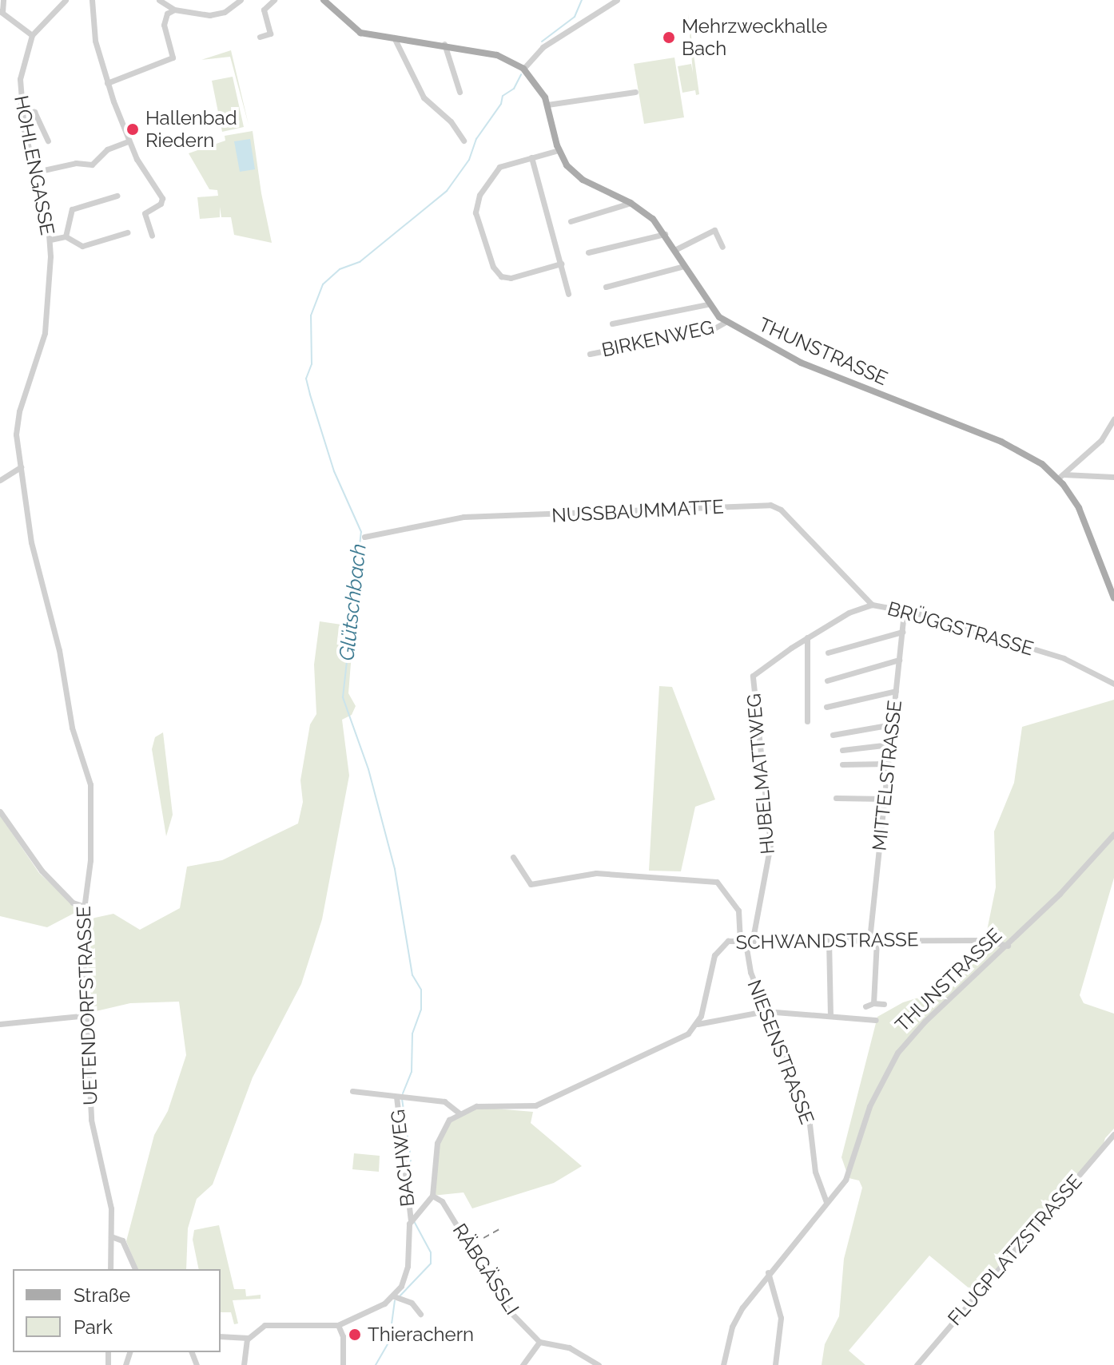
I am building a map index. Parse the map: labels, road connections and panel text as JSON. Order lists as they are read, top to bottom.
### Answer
{
  "streets": {
    "main road": ["THUNSTRASSE"],
    "street": [
      "HOHLENGASSE",
      "BIRKENWEG",
      "NUSSBAUMMATTE",
      "BRÜGGSTRASSE",
      "HUBELMATTWEG",
      "MITTELSTRASSE",
      "SCHWANDSTRASSE",
      "UETENDORFSTRASSE",
      "NIESENSTRASSE",
      "BACHWEG",
      "FLUGPLATZSTRASSE",
      "RÄBGÄSSLI"
    ]
  },
  "crossings": [
    ["HOHLENGASSE", "UETENDORFSTRASSE"],
    ["BIRKENWEG", "THUNSTRASSE"],
    ["THUNSTRASSE", "SCHWANDSTRASSE"],
    ["THUNSTRASSE", "NIESENSTRASSE"],
    ["NUSSBAUMMATTE", "BRÜGGSTRASSE"],
    ["BRÜGGSTRASSE", "HUBELMATTWEG"],
    ["BRÜGGSTRASSE", "MITTELSTRASSE"],
    ["HUBELMATTWEG", "SCHWANDSTRASSE"],
    ["MITTELSTRASSE", "SCHWANDSTRASSE"],
    ["SCHWANDSTRASSE", "NIESENSTRASSE"]
  ],
  "water": ["Glütschbach"],
  "places": ["Mehrzweckhalle Bach", "Hallenbad Riedern", "Thierachern"],
  "legend": ["Straße", "Park"]
}
